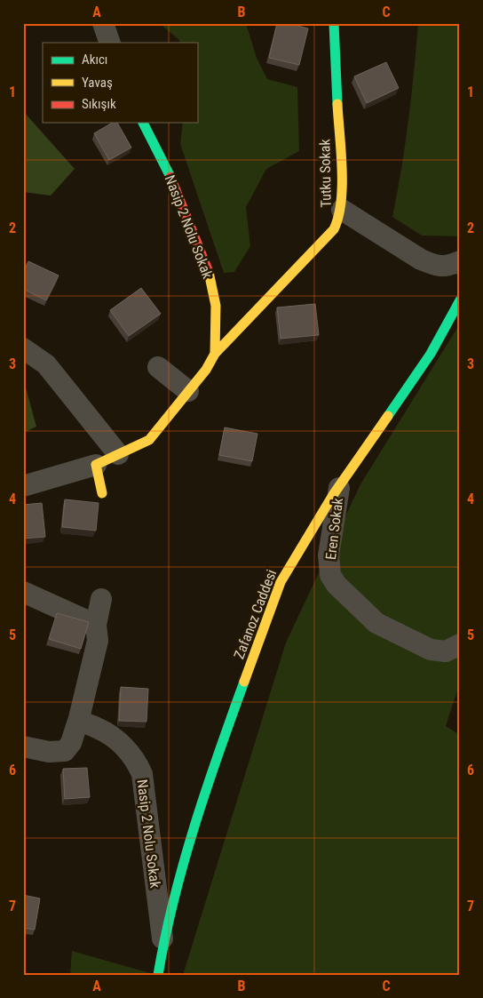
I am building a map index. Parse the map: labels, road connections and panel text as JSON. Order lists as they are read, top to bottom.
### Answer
{
  "streets": {
    "street": [
      "Tutku Sokak",
      "Nasip 2 Nolu Sokak",
      "Eren Sokak",
      "Zafanoz Caddesi"
    ]
  },
  "crossings": [
    ["Tutku Sokak", "Nasip 2 Nolu Sokak"],
    ["Nasip 2 Nolu Sokak", "Zafanoz Caddesi"],
    ["Eren Sokak", "Zafanoz Caddesi"]
  ],
  "legend": ["Akıcı", "Yavaş", "Sıkışık"],
  "grid": {
    "columns": ["A", "B", "C"],
    "rows": [
      "1",
      "2",
      "3",
      "4",
      "5",
      "6",
      "7"
    ]
  }
}
